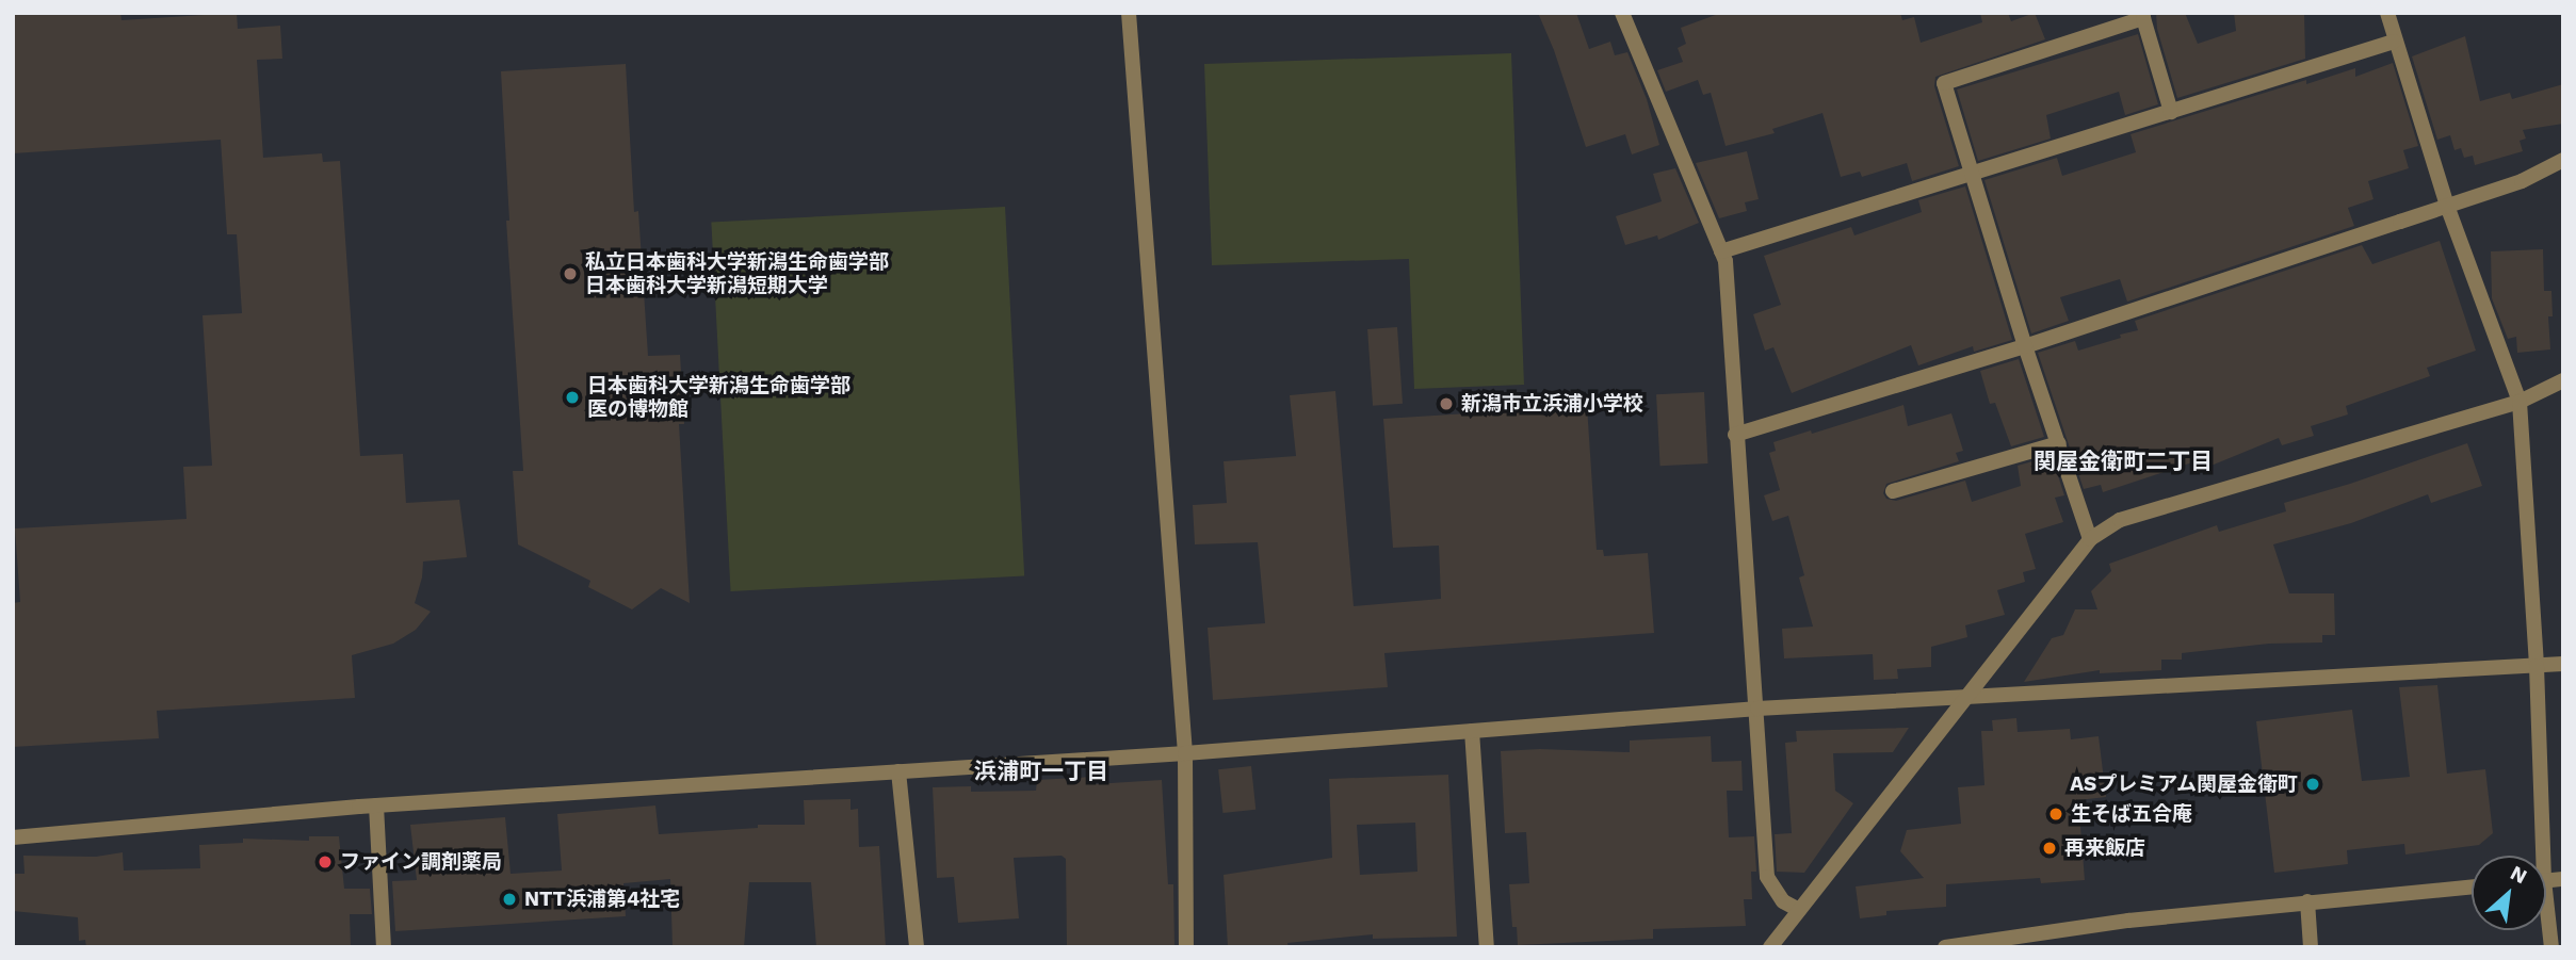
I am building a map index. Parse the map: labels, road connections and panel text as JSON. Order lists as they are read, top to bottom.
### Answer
{
  "districts": ["関屋金衛町二丁目", "浜浦町一丁目"],
  "places": [
    "私立日本歯科大学新潟生命歯学部 日本歯科大学新潟短期大学",
    "日本歯科大学新潟生命歯学部 医の博物館",
    "新潟市立浜浦小学校",
    "ASプレミアム関屋金衛町",
    "生そば五合庵",
    "再来飯店",
    "ファイン調剤薬局",
    "NTT浜浦第4社宅"
  ],
  "north": "top right"
}
